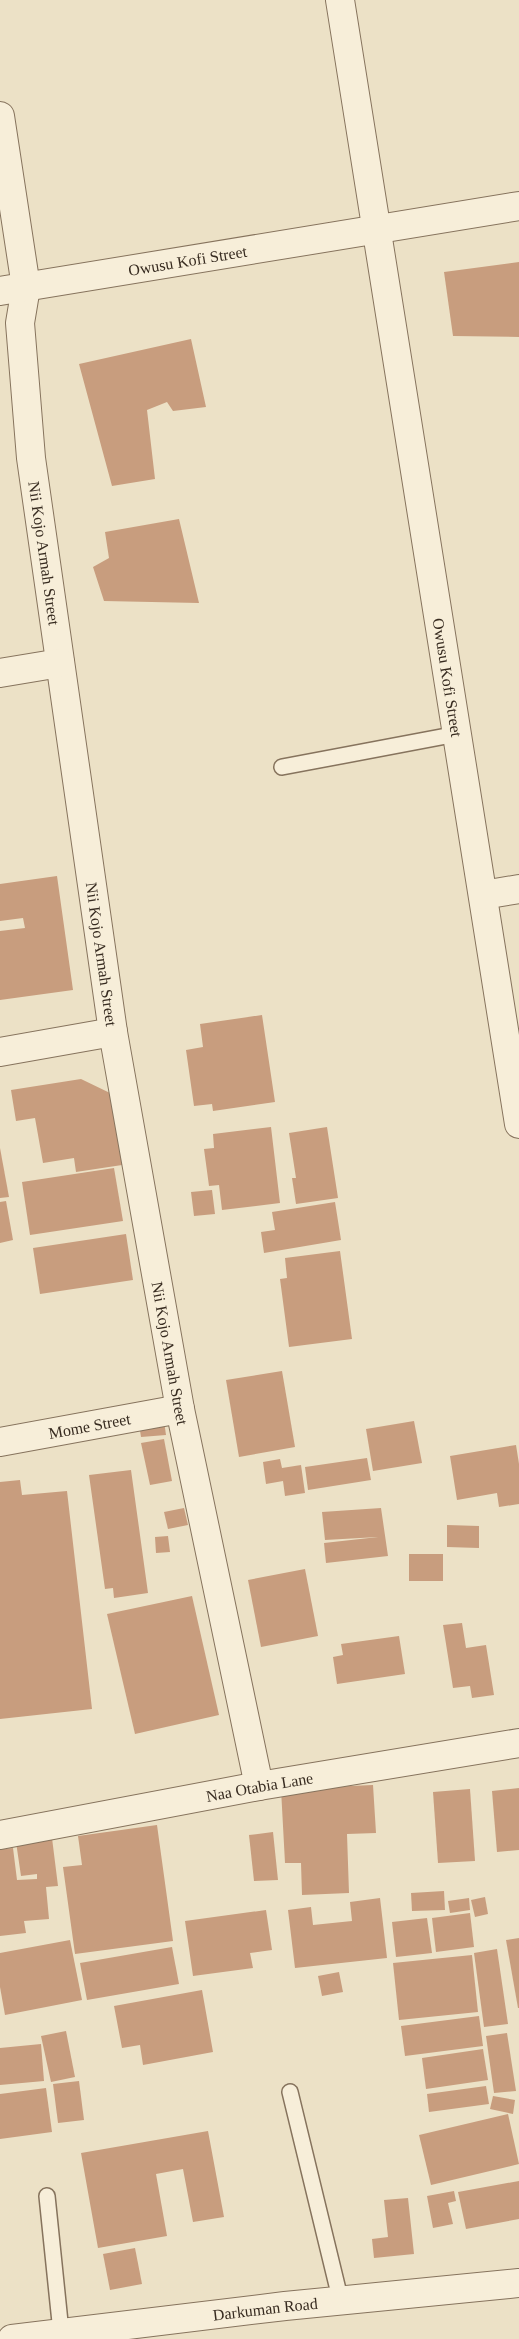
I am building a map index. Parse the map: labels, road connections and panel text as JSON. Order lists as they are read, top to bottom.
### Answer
{
  "streets": {
    "street": [
      "Owusu Kofi Street",
      "Nii Kojo Armah Street",
      "Mome Street",
      "Naa Otabia Lane",
      "Darkuman Road"
    ]
  },
  "crossings": [
    ["Owusu Kofi Street", "Nii Kojo Armah Street"],
    ["Nii Kojo Armah Street", "Mome Street"],
    ["Nii Kojo Armah Street", "Naa Otabia Lane"]
  ]
}
